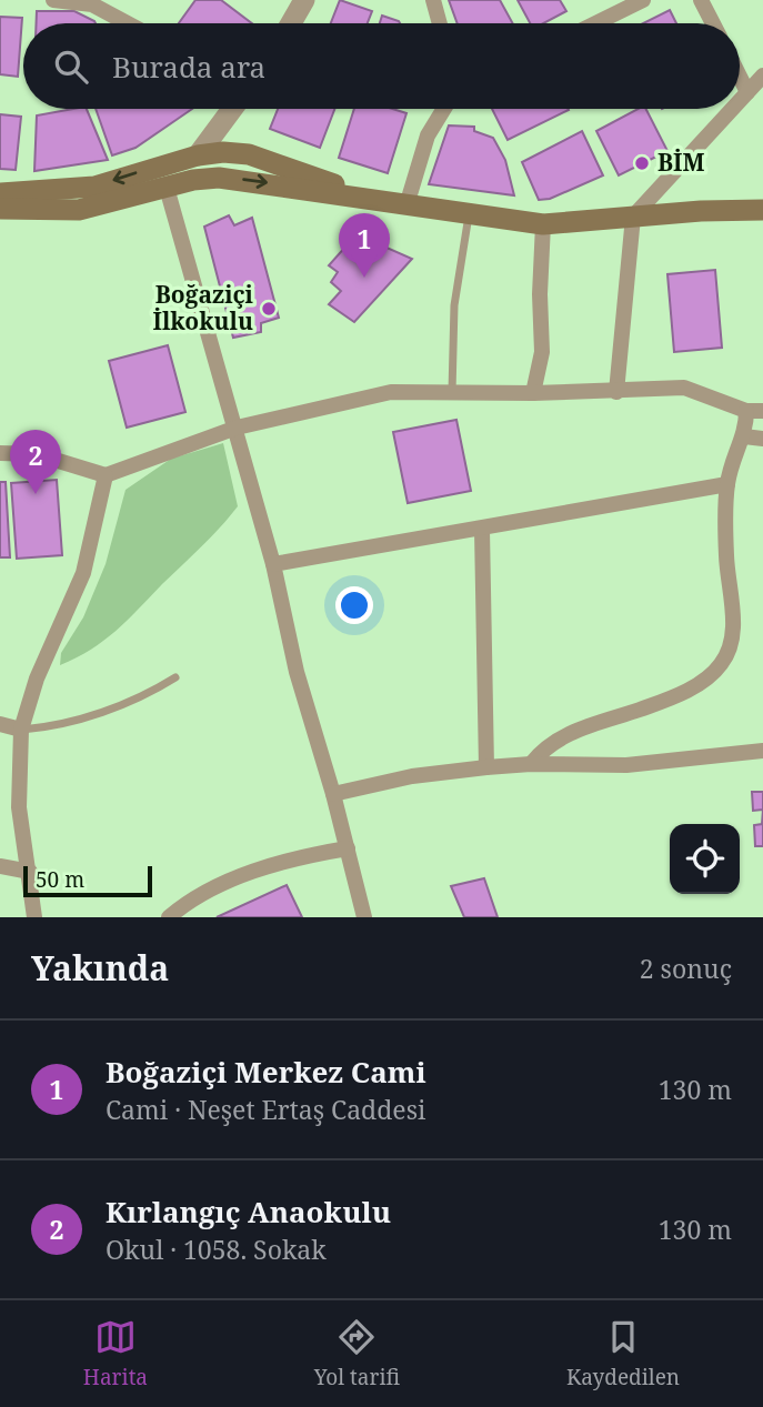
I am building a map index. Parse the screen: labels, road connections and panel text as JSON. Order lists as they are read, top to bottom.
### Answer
{
  "places": ["BİM", "Boğaziçi İlkokulu"],
  "scale_bar": "50 m",
  "page": {
    "search": "Burada ara",
    "pins": ["1", "2"],
    "scale": "50 m",
    "heading": ["Yakında", "2 sonuç"],
    "list": [
      {
        "mark": "1",
        "name": "Boğaziçi Merkez Cami",
        "note": "Cami · Neşet Ertaş Caddesi",
        "value": "130 m"
      },
      {
        "mark": "2",
        "name": "Kırlangıç Anaokulu",
        "note": "Okul · 1058. Sokak",
        "value": "130 m"
      }
    ],
    "nav": ["Harita", "Yol tarifi", "Kaydedilen"]
  }
}
